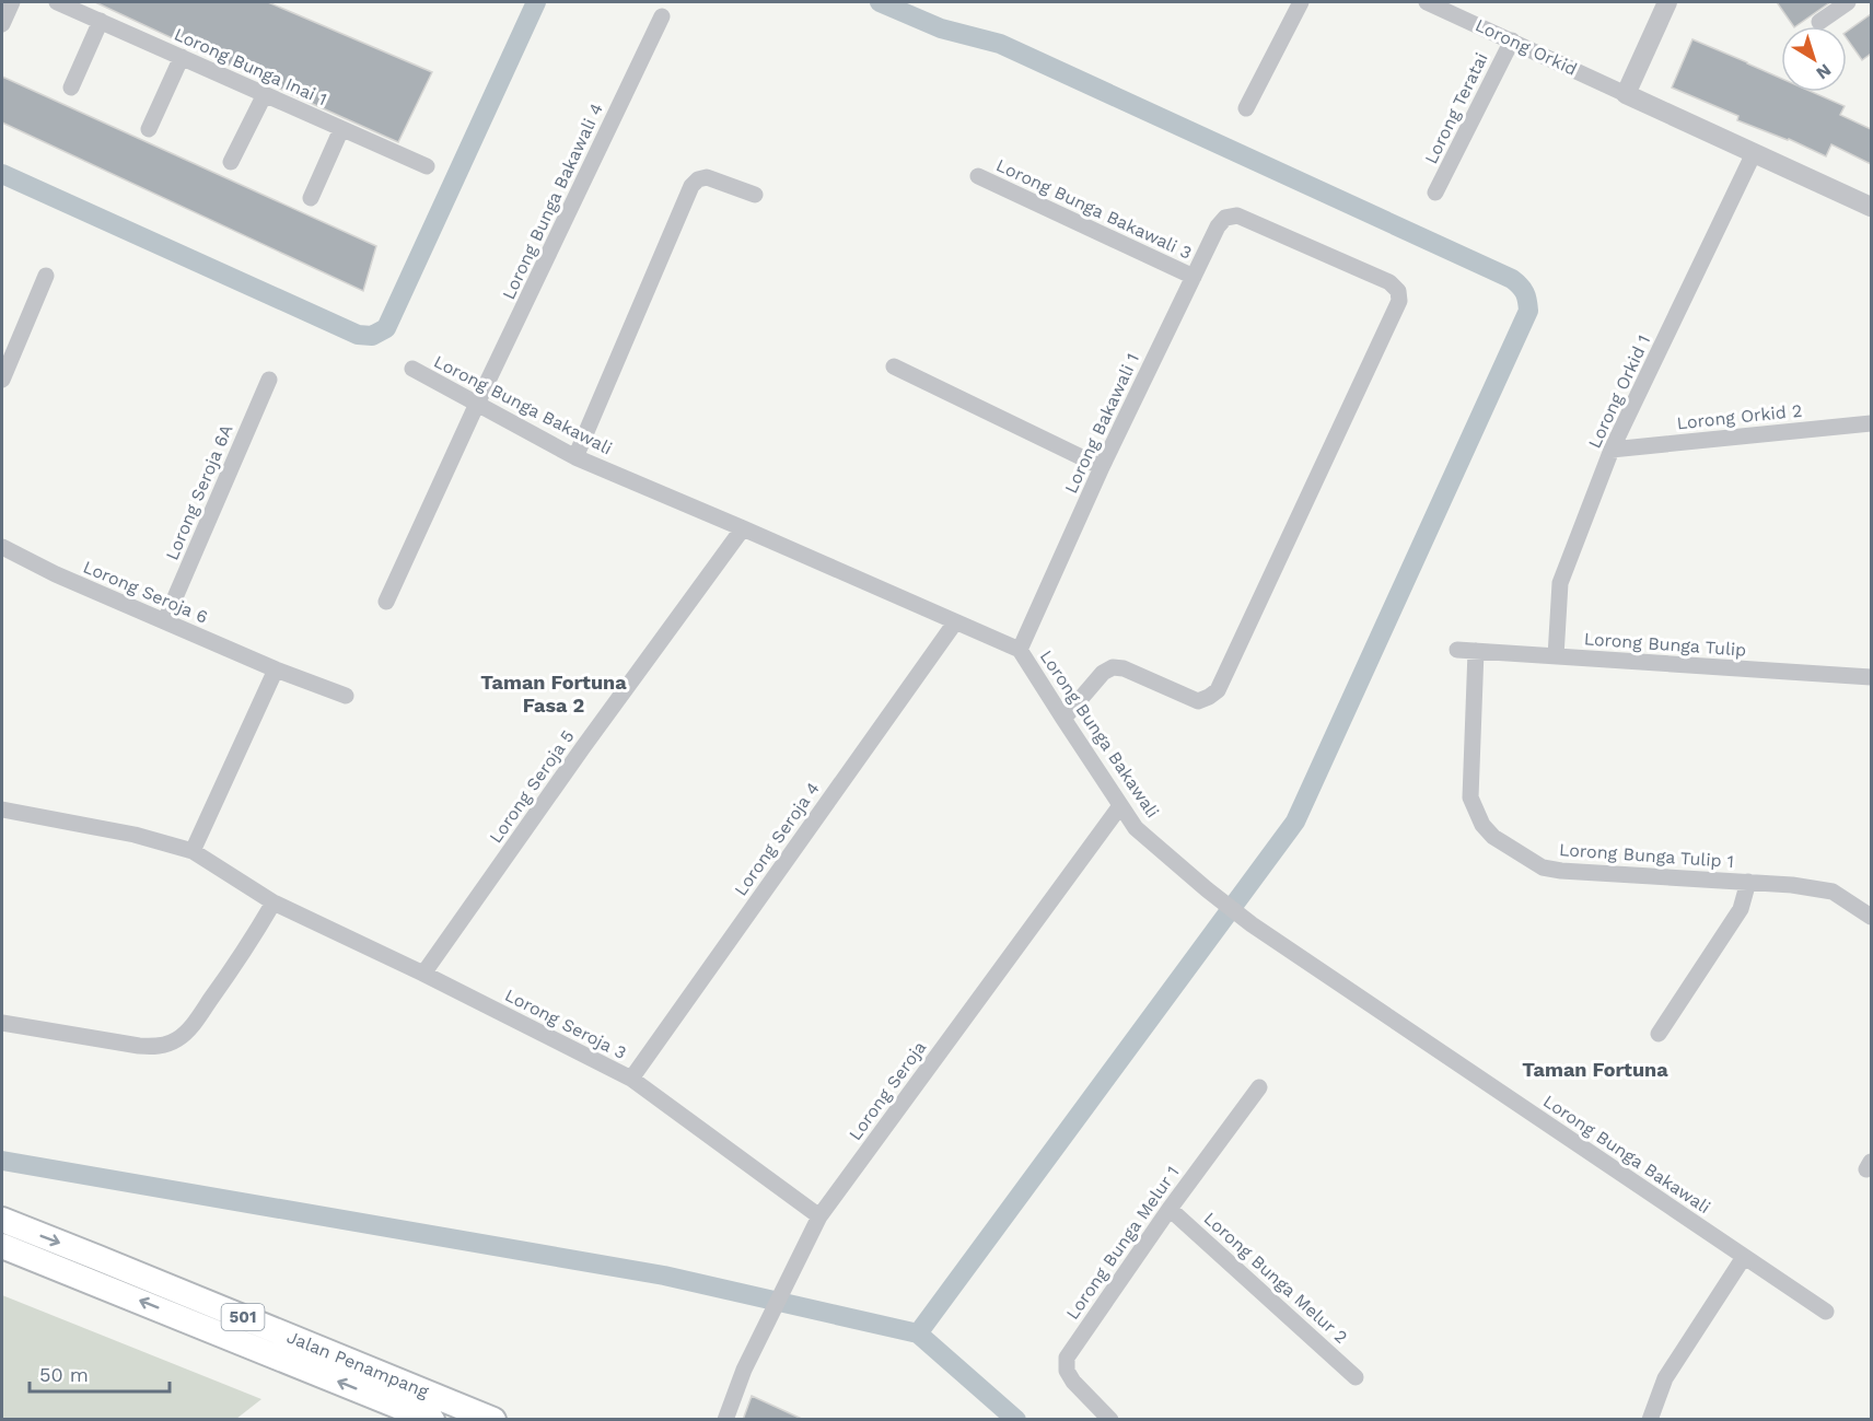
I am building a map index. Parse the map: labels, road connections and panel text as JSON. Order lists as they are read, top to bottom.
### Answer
{
  "streets": {
    "main road": ["501", "Jalan Penampang"],
    "street": [
      "Lorong Orkid",
      "Lorong Bunga Inai 1",
      "Lorong Teratai",
      "Lorong Bunga Bakawali 4",
      "Lorong Bunga Bakawali 3",
      "Lorong Orkid 1",
      "Lorong Bunga Bakawali",
      "Lorong Orkid 2",
      "Lorong Bakawali 1",
      "Lorong Seroja 6A",
      "Lorong Seroja 6",
      "Lorong Bunga Tulip",
      "Lorong Seroja 5",
      "Lorong Seroja 4",
      "Lorong Bunga Tulip 1",
      "Lorong Seroja 3",
      "Lorong Seroja",
      "Lorong Bunga Melur 1",
      "Lorong Bunga Melur 2"
    ]
  },
  "crossings": [
    ["Lorong Orkid", "Lorong Teratai"],
    ["Lorong Bunga Bakawali 4", "Lorong Bunga Bakawali"],
    ["Lorong Bunga Bakawali 3", "Lorong Bakawali 1"],
    ["Lorong Orkid 1", "Lorong Orkid 2"],
    ["Lorong Orkid 1", "Lorong Bunga Tulip"],
    ["Lorong Bunga Bakawali", "Lorong Bakawali 1"],
    ["Lorong Bunga Bakawali", "Lorong Seroja 5"],
    ["Lorong Bunga Bakawali", "Lorong Seroja 4"],
    ["Lorong Bunga Bakawali", "Lorong Seroja"],
    ["Lorong Seroja 6A", "Lorong Seroja 6"],
    ["Lorong Bunga Tulip", "Lorong Bunga Tulip 1"],
    ["Lorong Seroja 5", "Lorong Seroja 3"],
    ["Lorong Seroja 4", "Lorong Seroja 3"],
    ["Lorong Seroja 3", "Lorong Seroja"],
    ["Lorong Bunga Melur 1", "Lorong Bunga Melur 2"]
  ],
  "districts": ["Taman Fortuna Fasa 2", "Taman Fortuna"],
  "scale_bar": "50 m",
  "north": "bottom right"
}
